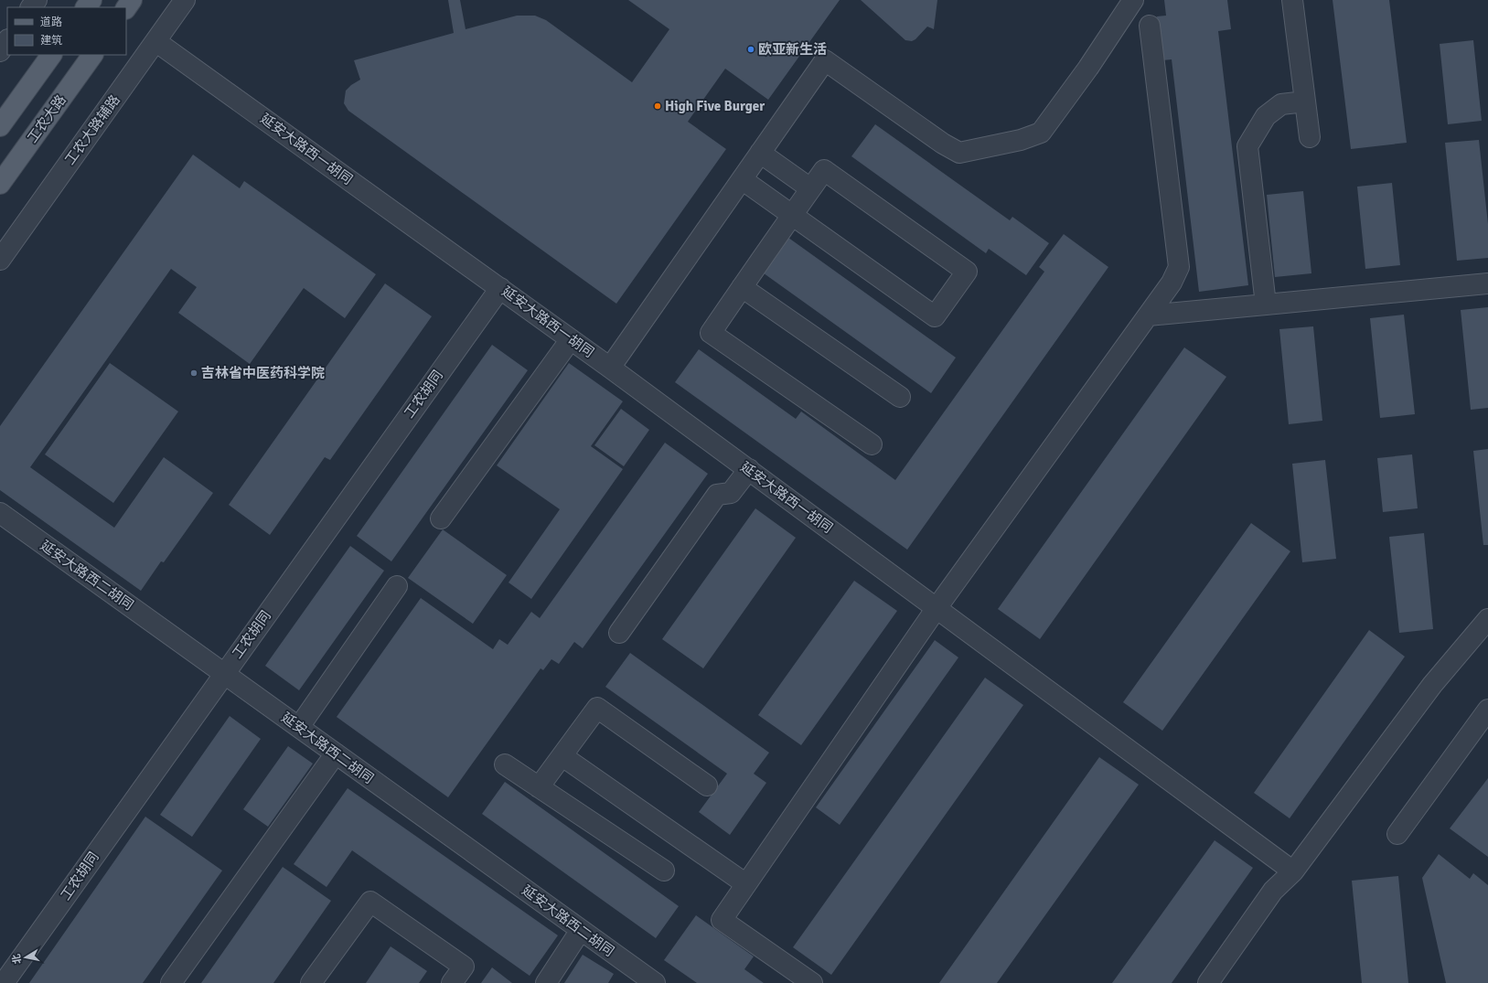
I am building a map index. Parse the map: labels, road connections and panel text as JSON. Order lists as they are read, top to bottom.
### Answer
{
  "streets": {
    "main road": ["工农大路"],
    "street": [
      "工农大路辅路",
      "延安大路西一胡同",
      "工农胡同",
      "延安大路西二胡同"
    ]
  },
  "crossings": [
    ["工农大路辅路", "延安大路西一胡同"],
    ["延安大路西一胡同", "工农胡同"],
    ["工农胡同", "延安大路西二胡同"]
  ],
  "places": ["欧亚新生活", "High Five Burger", "吉林省中医药科学院"],
  "legend": ["道路", "建筑"],
  "north": "left"
}
